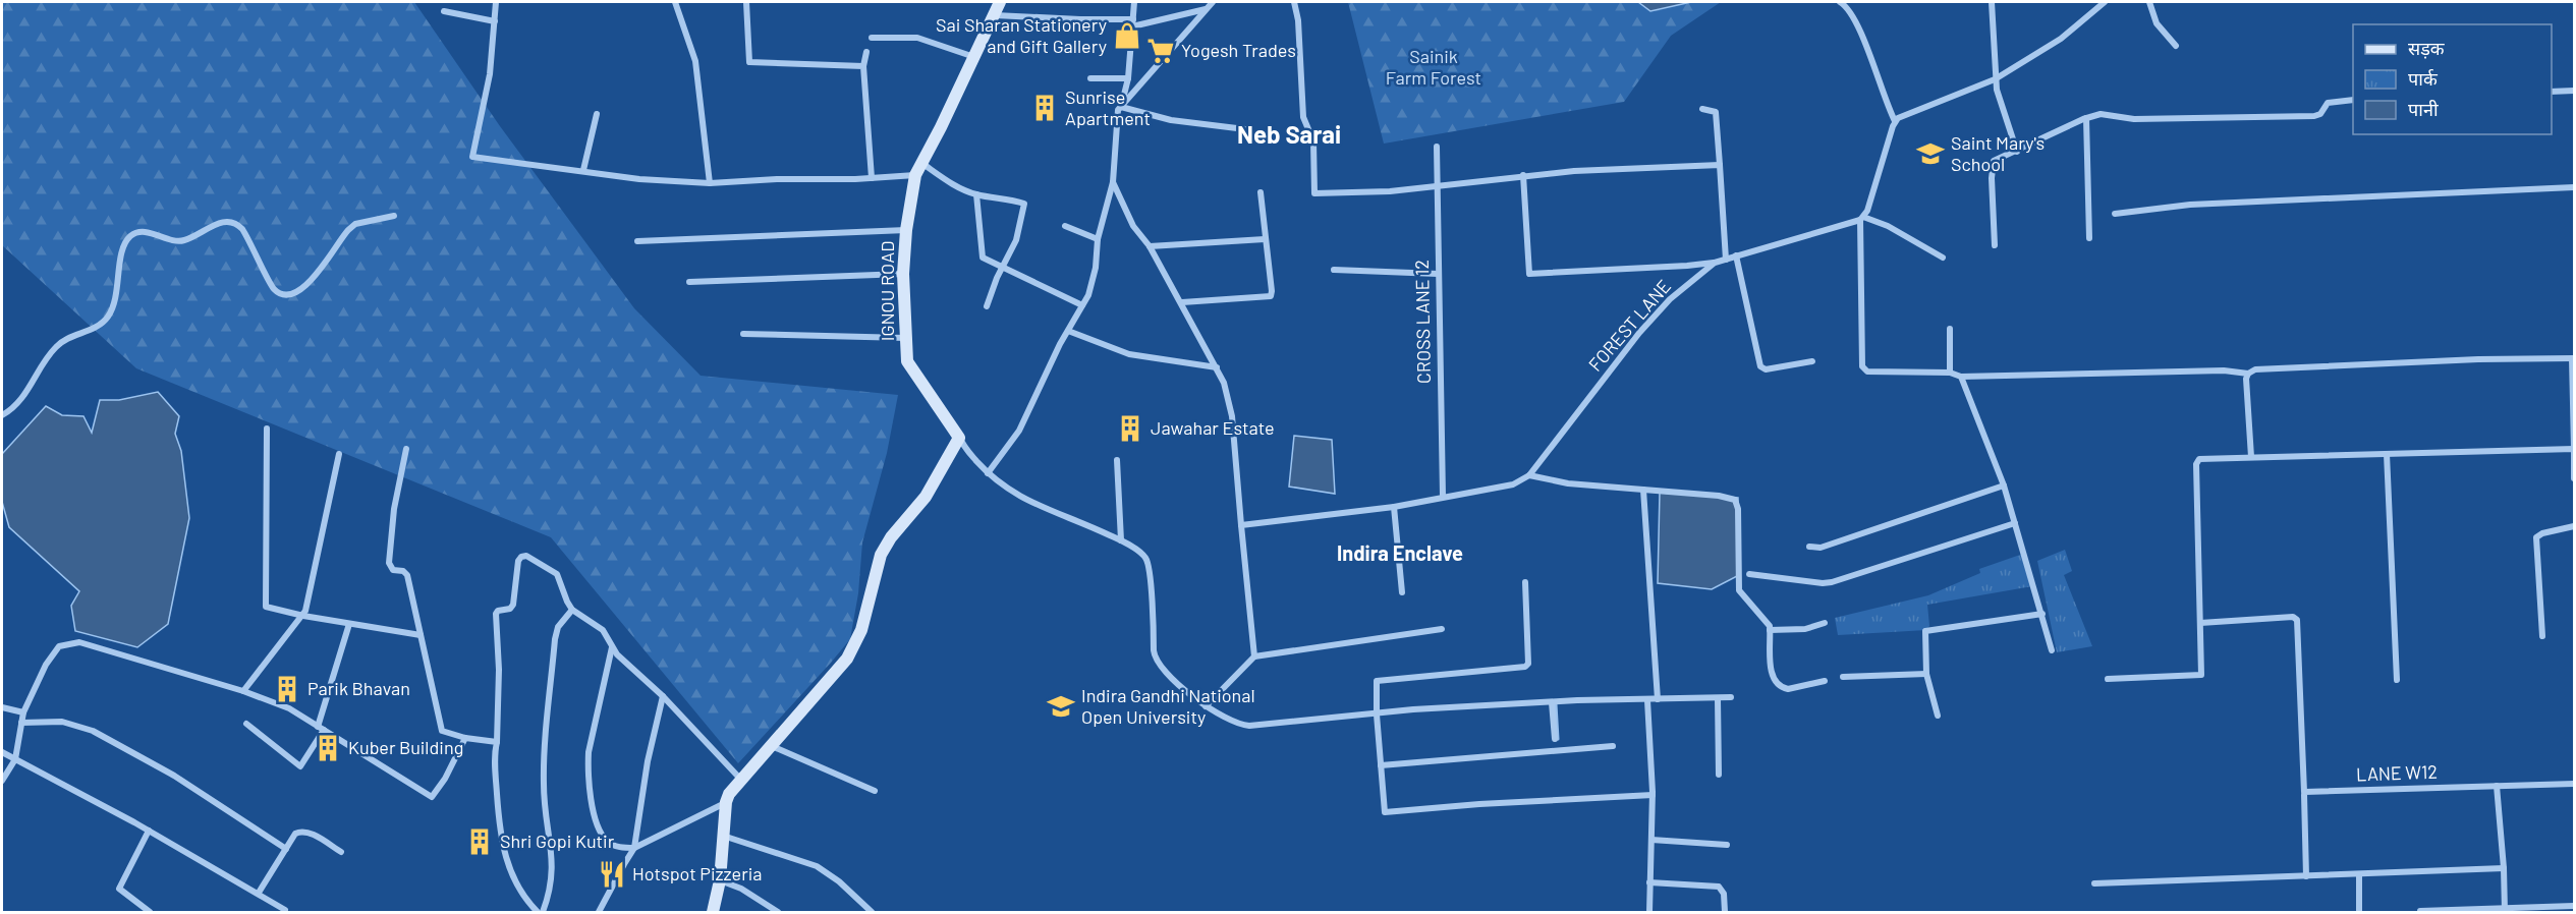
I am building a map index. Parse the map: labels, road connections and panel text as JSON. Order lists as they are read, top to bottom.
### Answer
{
  "streets": {
    "street": [
      "IGNOU ROAD",
      "CROSS LANE 12",
      "FOREST LANE",
      "LANE W12"
    ]
  },
  "districts": ["Neb Sarai", "Indira Enclave"],
  "parks": ["Sainik Farm Forest"],
  "places": {
    "shop": ["Sai Sharan Stationery and Gift Gallery"],
    "supermarket": ["Yogesh Trades"],
    "building": [
      "Sunrise Apartment",
      "Jawahar Estate",
      "Parik Bhavan",
      "Kuber Building",
      "Shri Gopi Kutir"
    ],
    "school or university": ["Saint Mary's School", "Indira Gandhi National Open University"],
    "restaurant": ["Hotspot Pizzeria"]
  },
  "legend": ["सड़क", "पार्क", "पानी"]
}
